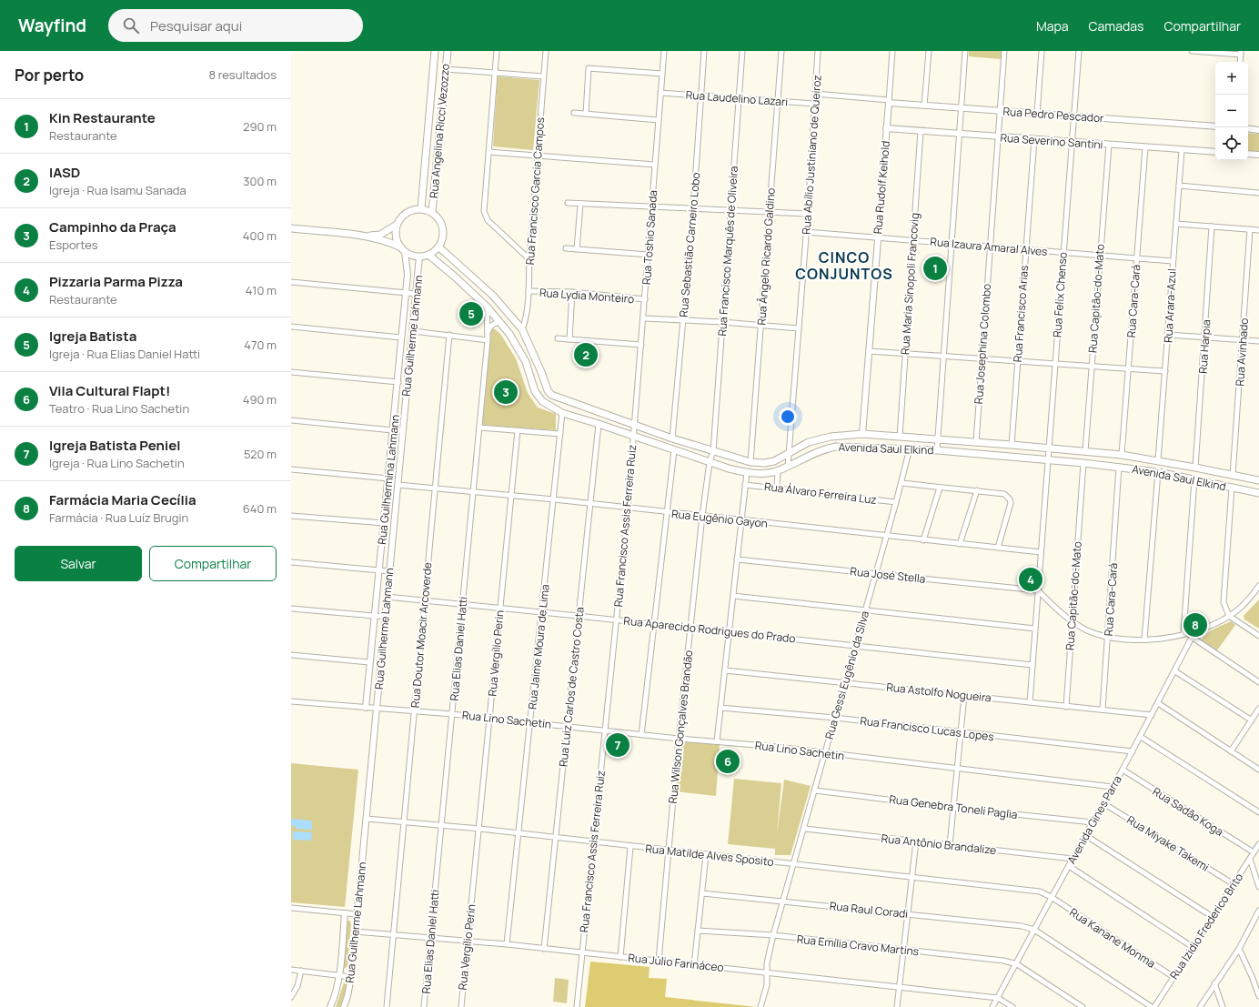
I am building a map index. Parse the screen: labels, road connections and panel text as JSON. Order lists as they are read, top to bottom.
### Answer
{
  "streets": {
    "main road": ["Rua Angelina Ricci Vezozzo", "Avenida Saul Elkind"],
    "street": [
      "Rua Laudelino Lazari",
      "Rua Pedro Pescador",
      "Rua Severino Santini",
      "Rua Abílio Justiniano de Queiroz",
      "Rua Rudolf Keihold",
      "Rua Francisco Garcia Campos",
      "Rua Toshio Sanada",
      "Rua Sebastião Carneiro Lobo",
      "Rua Izaura Amaral Alves",
      "Rua Francisco Marquês de Oliveira",
      "Rua Ângelo Ricardo Galdino",
      "Rua Maria Sinopoli Francovig",
      "Rua Felix Chenso",
      "Rua Lydia Monteiro",
      "Rua Capitão-do-Mato",
      "Rua Cara-Cará",
      "Rua Arara-Azul",
      "Rua Francisco Arias",
      "Rua Guilherme Lahmann",
      "Rua Josephina Colombo",
      "Rua Harpia",
      "Rua Avinhado",
      "Rua Guilhermina Lahmann",
      "Rua Álvaro Ferreira Luz",
      "Rua Eugênio Gayon",
      "Rua Francisco Assis Ferreira Ruiz",
      "Rua José Stella",
      "Rua Aparecido Rodrigues do Prado",
      "Rua Doutor Moacir Arcoverde",
      "Rua Jaime Moura de Lima",
      "Rua Elias Daniel Hatti",
      "Rua Vergílio Perin",
      "Rua Gessi Eugênio da Silva",
      "Rua Luiz Carlos de Castro Costa",
      "Rua Astolfo Nogueira",
      "Rua Lino Sachetin",
      "Rua Wilson Gonçalves Brandão",
      "Rua Francisco Lucas Lopes",
      "Rua Genebra Toneli Paglia",
      "Rua Sadão Koga",
      "Avenida Gines Parra",
      "Rua Miyake Takemi",
      "Rua Antônio Brandalize",
      "Rua Matilde Alves Sposito",
      "Rua Raul Coradi",
      "Rua Izidio Frederico Brito",
      "Rua Kanane Monma",
      "Rua Emília Cravo Martins",
      "Rua Júlio Farináceo"
    ]
  },
  "crossings": [
    ["Rua Laudelino Lazari", "Rua Abílio Justiniano de Queiroz"],
    ["Rua Laudelino Lazari", "Rua Toshio Sanada"],
    ["Rua Laudelino Lazari", "Rua Sebastião Carneiro Lobo"],
    ["Rua Laudelino Lazari", "Rua Francisco Marquês de Oliveira"],
    ["Rua Laudelino Lazari", "Rua Ângelo Ricardo Galdino"],
    ["Rua Pedro Pescador", "Rua Rudolf Keihold"],
    ["Rua Pedro Pescador", "Rua Felix Chenso"],
    ["Rua Pedro Pescador", "Rua Josephina Colombo"],
    ["Rua Angelina Ricci Vezozzo", "Rua Guilherme Lahmann"],
    ["Rua Angelina Ricci Vezozzo", "Avenida Saul Elkind"],
    ["Rua Angelina Ricci Vezozzo", "Rua Guilhermina Lahmann"],
    ["Rua Severino Santini", "Rua Rudolf Keihold"],
    ["Rua Severino Santini", "Rua Maria Sinopoli Francovig"],
    ["Rua Severino Santini", "Rua Felix Chenso"],
    ["Rua Severino Santini", "Rua Capitão-do-Mato"],
    ["Rua Severino Santini", "Rua Cara-Cará"],
    ["Rua Severino Santini", "Rua Arara-Azul"],
    ["Rua Severino Santini", "Rua Francisco Arias"],
    ["Rua Severino Santini", "Rua Josephina Colombo"],
    ["Rua Abílio Justiniano de Queiroz", "Rua Izaura Amaral Alves"],
    ["Rua Abílio Justiniano de Queiroz", "Avenida Saul Elkind"],
    ["Rua Rudolf Keihold", "Rua Izaura Amaral Alves"],
    ["Rua Rudolf Keihold", "Avenida Saul Elkind"],
    ["Rua Francisco Garcia Campos", "Rua Lydia Monteiro"],
    ["Rua Francisco Garcia Campos", "Avenida Saul Elkind"],
    ["Rua Toshio Sanada", "Rua Lydia Monteiro"],
    ["Rua Toshio Sanada", "Avenida Saul Elkind"],
    ["Rua Toshio Sanada", "Rua Francisco Assis Ferreira Ruiz"],
    ["Rua Sebastião Carneiro Lobo", "Avenida Saul Elkind"],
    ["Rua Izaura Amaral Alves", "Rua Maria Sinopoli Francovig"],
    ["Rua Izaura Amaral Alves", "Rua Felix Chenso"],
    ["Rua Izaura Amaral Alves", "Rua Capitão-do-Mato"],
    ["Rua Izaura Amaral Alves", "Rua Cara-Cará"],
    ["Rua Izaura Amaral Alves", "Rua Arara-Azul"],
    ["Rua Izaura Amaral Alves", "Rua Francisco Arias"],
    ["Rua Izaura Amaral Alves", "Rua Josephina Colombo"],
    ["Rua Francisco Marquês de Oliveira", "Avenida Saul Elkind"],
    ["Rua Francisco Marquês de Oliveira", "Rua Wilson Gonçalves Brandão"],
    ["Rua Ângelo Ricardo Galdino", "Avenida Saul Elkind"],
    ["Rua Maria Sinopoli Francovig", "Avenida Saul Elkind"],
    ["Rua Felix Chenso", "Avenida Saul Elkind"],
    ["Rua Felix Chenso", "Rua Eugênio Gayon"],
    ["Rua Felix Chenso", "Rua José Stella"],
    ["Rua Felix Chenso", "Rua Aparecido Rodrigues do Prado"],
    ["Rua Felix Chenso", "Rua Astolfo Nogueira"],
    ["Rua Capitão-do-Mato", "Avenida Saul Elkind"],
    ["Rua Capitão-do-Mato", "Rua Astolfo Nogueira"],
    ["Rua Cara-Cará", "Avenida Saul Elkind"],
    ["Rua Cara-Cará", "Rua Astolfo Nogueira"],
    ["Rua Arara-Azul", "Avenida Saul Elkind"],
    ["Rua Francisco Arias", "Avenida Saul Elkind"],
    ["Rua Guilherme Lahmann", "Avenida Saul Elkind"],
    ["Rua Guilherme Lahmann", "Rua Guilhermina Lahmann"],
    ["Rua Guilherme Lahmann", "Rua Eugênio Gayon"],
    ["Rua Guilherme Lahmann", "Rua Aparecido Rodrigues do Prado"],
    ["Rua Guilherme Lahmann", "Rua Lino Sachetin"],
    ["Rua Guilherme Lahmann", "Rua Matilde Alves Sposito"],
    ["Rua Guilherme Lahmann", "Rua Júlio Farináceo"],
    ["Rua Josephina Colombo", "Avenida Saul Elkind"],
    ["Rua Harpia", "Avenida Saul Elkind"],
    ["Rua Avinhado", "Avenida Saul Elkind"],
    ["Avenida Saul Elkind", "Rua Guilhermina Lahmann"],
    ["Avenida Saul Elkind", "Rua Francisco Assis Ferreira Ruiz"],
    ["Avenida Saul Elkind", "Rua Jaime Moura de Lima"],
    ["Avenida Saul Elkind", "Rua Elias Daniel Hatti"],
    ["Avenida Saul Elkind", "Rua Gessi Eugênio da Silva"],
    ["Avenida Saul Elkind", "Rua Luiz Carlos de Castro Costa"],
    ["Avenida Saul Elkind", "Rua Wilson Gonçalves Brandão"],
    ["Rua Guilhermina Lahmann", "Rua Lino Sachetin"],
    ["Rua Álvaro Ferreira Luz", "Rua Gessi Eugênio da Silva"],
    ["Rua Eugênio Gayon", "Rua Francisco Assis Ferreira Ruiz"],
    ["Rua Eugênio Gayon", "Rua Doutor Moacir Arcoverde"],
    ["Rua Eugênio Gayon", "Rua Jaime Moura de Lima"],
    ["Rua Eugênio Gayon", "Rua Elias Daniel Hatti"],
    ["Rua Eugênio Gayon", "Rua Vergílio Perin"],
    ["Rua Eugênio Gayon", "Rua Gessi Eugênio da Silva"],
    ["Rua Eugênio Gayon", "Rua Luiz Carlos de Castro Costa"],
    ["Rua Eugênio Gayon", "Rua Wilson Gonçalves Brandão"],
    ["Rua Francisco Assis Ferreira Ruiz", "Rua Aparecido Rodrigues do Prado"],
    ["Rua Francisco Assis Ferreira Ruiz", "Rua Lino Sachetin"],
    ["Rua Francisco Assis Ferreira Ruiz", "Rua Matilde Alves Sposito"],
    ["Rua Francisco Assis Ferreira Ruiz", "Rua Júlio Farináceo"],
    ["Rua José Stella", "Rua Gessi Eugênio da Silva"],
    ["Rua Aparecido Rodrigues do Prado", "Rua Doutor Moacir Arcoverde"],
    ["Rua Aparecido Rodrigues do Prado", "Rua Jaime Moura de Lima"],
    ["Rua Aparecido Rodrigues do Prado", "Rua Elias Daniel Hatti"],
    ["Rua Aparecido Rodrigues do Prado", "Rua Vergílio Perin"],
    ["Rua Aparecido Rodrigues do Prado", "Rua Gessi Eugênio da Silva"],
    ["Rua Aparecido Rodrigues do Prado", "Rua Luiz Carlos de Castro Costa"],
    ["Rua Aparecido Rodrigues do Prado", "Rua Wilson Gonçalves Brandão"],
    ["Rua Doutor Moacir Arcoverde", "Rua Lino Sachetin"],
    ["Rua Doutor Moacir Arcoverde", "Rua Matilde Alves Sposito"],
    ["Rua Doutor Moacir Arcoverde", "Rua Júlio Farináceo"],
    ["Rua Jaime Moura de Lima", "Rua Lino Sachetin"],
    ["Rua Jaime Moura de Lima", "Rua Matilde Alves Sposito"],
    ["Rua Jaime Moura de Lima", "Rua Júlio Farináceo"],
    ["Rua Elias Daniel Hatti", "Rua Lino Sachetin"],
    ["Rua Elias Daniel Hatti", "Rua Matilde Alves Sposito"],
    ["Rua Elias Daniel Hatti", "Rua Júlio Farináceo"],
    ["Rua Vergílio Perin", "Rua Lino Sachetin"],
    ["Rua Vergílio Perin", "Rua Matilde Alves Sposito"],
    ["Rua Vergílio Perin", "Rua Júlio Farináceo"],
    ["Rua Gessi Eugênio da Silva", "Rua Astolfo Nogueira"],
    ["Rua Gessi Eugênio da Silva", "Rua Lino Sachetin"],
    ["Rua Gessi Eugênio da Silva", "Rua Francisco Lucas Lopes"],
    ["Rua Gessi Eugênio da Silva", "Rua Genebra Toneli Paglia"],
    ["Rua Gessi Eugênio da Silva", "Rua Antônio Brandalize"],
    ["Rua Gessi Eugênio da Silva", "Rua Matilde Alves Sposito"],
    ["Rua Gessi Eugênio da Silva", "Rua Raul Coradi"],
    ["Rua Gessi Eugênio da Silva", "Rua Emília Cravo Martins"],
    ["Rua Gessi Eugênio da Silva", "Rua Júlio Farináceo"],
    ["Rua Luiz Carlos de Castro Costa", "Rua Lino Sachetin"],
    ["Rua Luiz Carlos de Castro Costa", "Rua Matilde Alves Sposito"],
    ["Rua Luiz Carlos de Castro Costa", "Rua Júlio Farináceo"],
    ["Rua Astolfo Nogueira", "Avenida Gines Parra"],
    ["Rua Lino Sachetin", "Rua Wilson Gonçalves Brandão"],
    ["Rua Lino Sachetin", "Avenida Gines Parra"],
    ["Rua Wilson Gonçalves Brandão", "Rua Matilde Alves Sposito"],
    ["Rua Wilson Gonçalves Brandão", "Rua Júlio Farináceo"],
    ["Rua Francisco Lucas Lopes", "Avenida Gines Parra"],
    ["Rua Genebra Toneli Paglia", "Avenida Gines Parra"],
    ["Rua Sadão Koga", "Avenida Gines Parra"],
    ["Rua Sadão Koga", "Rua Izidio Frederico Brito"],
    ["Avenida Gines Parra", "Rua Miyake Takemi"],
    ["Avenida Gines Parra", "Rua Antônio Brandalize"],
    ["Avenida Gines Parra", "Rua Matilde Alves Sposito"],
    ["Avenida Gines Parra", "Rua Raul Coradi"],
    ["Avenida Gines Parra", "Rua Kanane Monma"],
    ["Avenida Gines Parra", "Rua Emília Cravo Martins"],
    ["Avenida Gines Parra", "Rua Júlio Farináceo"],
    ["Rua Miyake Takemi", "Rua Izidio Frederico Brito"],
    ["Rua Matilde Alves Sposito", "Rua Kanane Monma"],
    ["Rua Izidio Frederico Brito", "Rua Kanane Monma"]
  ],
  "districts": ["CINCO CONJUNTOS"],
  "page": {
    "header": "Wayfind",
    "search": "Pesquisar aqui",
    "nav": ["Mapa", "Camadas", "Compartilhar"],
    "heading": ["Por perto", "8 resultados"],
    "map_buttons": ["+", "−"],
    "list": [
      {
        "mark": "1",
        "name": "Kin Restaurante",
        "note": "Restaurante",
        "value": "290 m"
      },
      {
        "mark": "2",
        "name": "IASD",
        "note": "Igreja · Rua Isamu Sanada",
        "value": "300 m"
      },
      {
        "mark": "3",
        "name": "Campinho da Praça",
        "note": "Esportes",
        "value": "400 m"
      },
      {
        "mark": "4",
        "name": "Pizzaria Parma Pizza",
        "note": "Restaurante",
        "value": "410 m"
      },
      {
        "mark": "5",
        "name": "Igreja Batista",
        "note": "Igreja · Rua Elias Daniel Hatti",
        "value": "470 m"
      },
      {
        "mark": "6",
        "name": "Vila Cultural Flapt!",
        "note": "Teatro · Rua Lino Sachetin",
        "value": "490 m"
      },
      {
        "mark": "7",
        "name": "Igreja Batista Peniel",
        "note": "Igreja · Rua Lino Sachetin",
        "value": "520 m"
      },
      {
        "mark": "8",
        "name": "Farmácia Maria Cecília",
        "note": "Farmácia · Rua Luíz Brugin",
        "value": "640 m"
      }
    ],
    "pins": [
      "1",
      "5",
      "2",
      "3",
      "4",
      "8",
      "7",
      "6"
    ],
    "buttons": ["Salvar", "Compartilhar"]
  }
}
